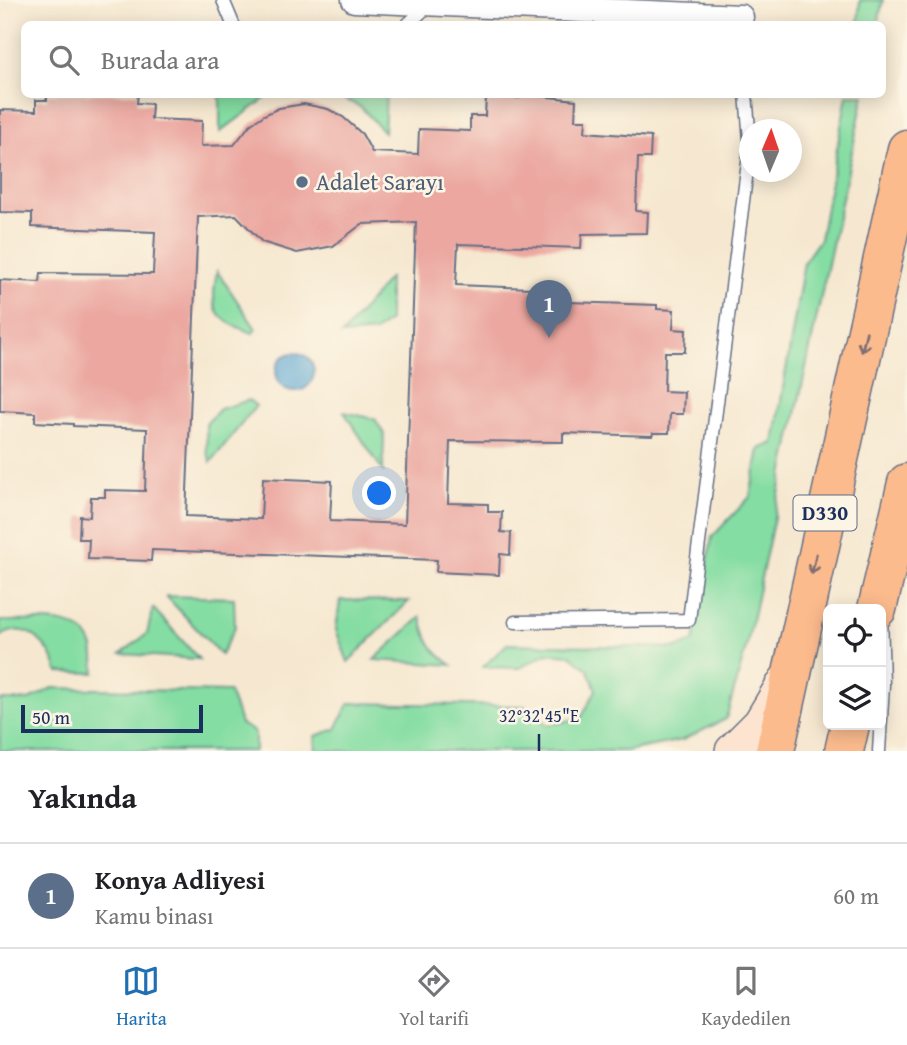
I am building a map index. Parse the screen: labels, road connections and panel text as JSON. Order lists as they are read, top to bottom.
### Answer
{
  "streets": {
    "highway": ["D330"]
  },
  "places": ["Adalet Sarayı"],
  "scale_bar": "50 m",
  "north": "top",
  "page": {
    "search": "Burada ara",
    "pins": "1",
    "scale": "50 m",
    "heading": "Yakında",
    "list": [
      {
        "mark": "1",
        "name": "Konya Adliyesi",
        "note": "Kamu binası",
        "value": "60 m"
      }
    ],
    "nav": ["Harita", "Yol tarifi", "Kaydedilen"]
  },
  "coordinates": ["32°32'45\"E"]
}
